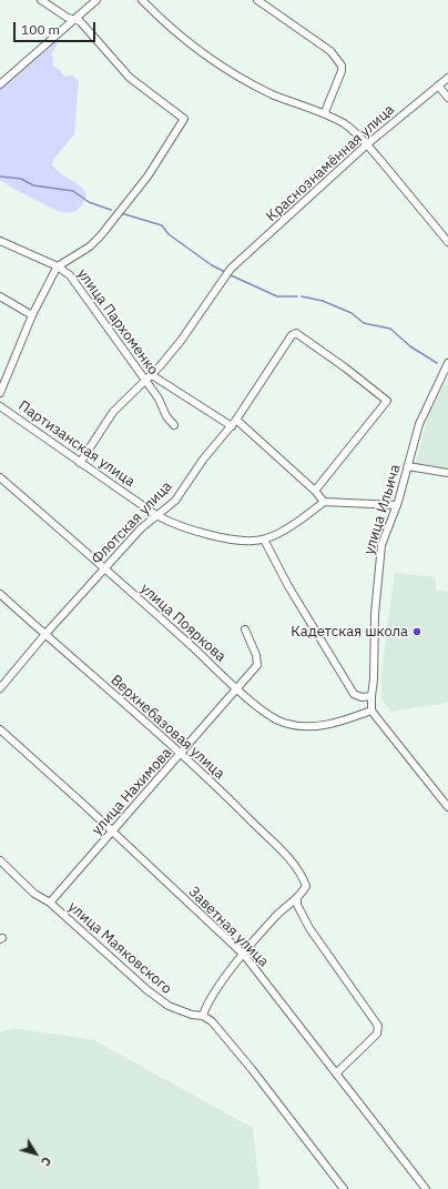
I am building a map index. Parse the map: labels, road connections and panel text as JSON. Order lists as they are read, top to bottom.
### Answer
{
  "streets": {
    "street": [
      "Краснознамённая улица",
      "улица Пархоменко",
      "Партизанская улица",
      "улица Ильича",
      "Флотская улица",
      "улица Пояркова",
      "Верхнебазовая улица",
      "улица Нахимова",
      "Заветная улица",
      "улица Маяковского"
    ]
  },
  "crossings": [
    ["Краснознамённая улица", "улица Пархоменко"],
    ["улица Пархоменко", "Флотская улица"],
    ["Партизанская улица", "Флотская улица"],
    ["Флотская улица", "улица Пояркова"],
    ["Флотская улица", "Верхнебазовая улица"],
    ["улица Пояркова", "улица Нахимова"],
    ["Верхнебазовая улица", "улица Нахимова"],
    ["улица Нахимова", "Заветная улица"],
    ["улица Нахимова", "улица Маяковского"]
  ],
  "places": ["Кадетская школа"],
  "scale_bar": "100 m",
  "north": "bottom right"
}
